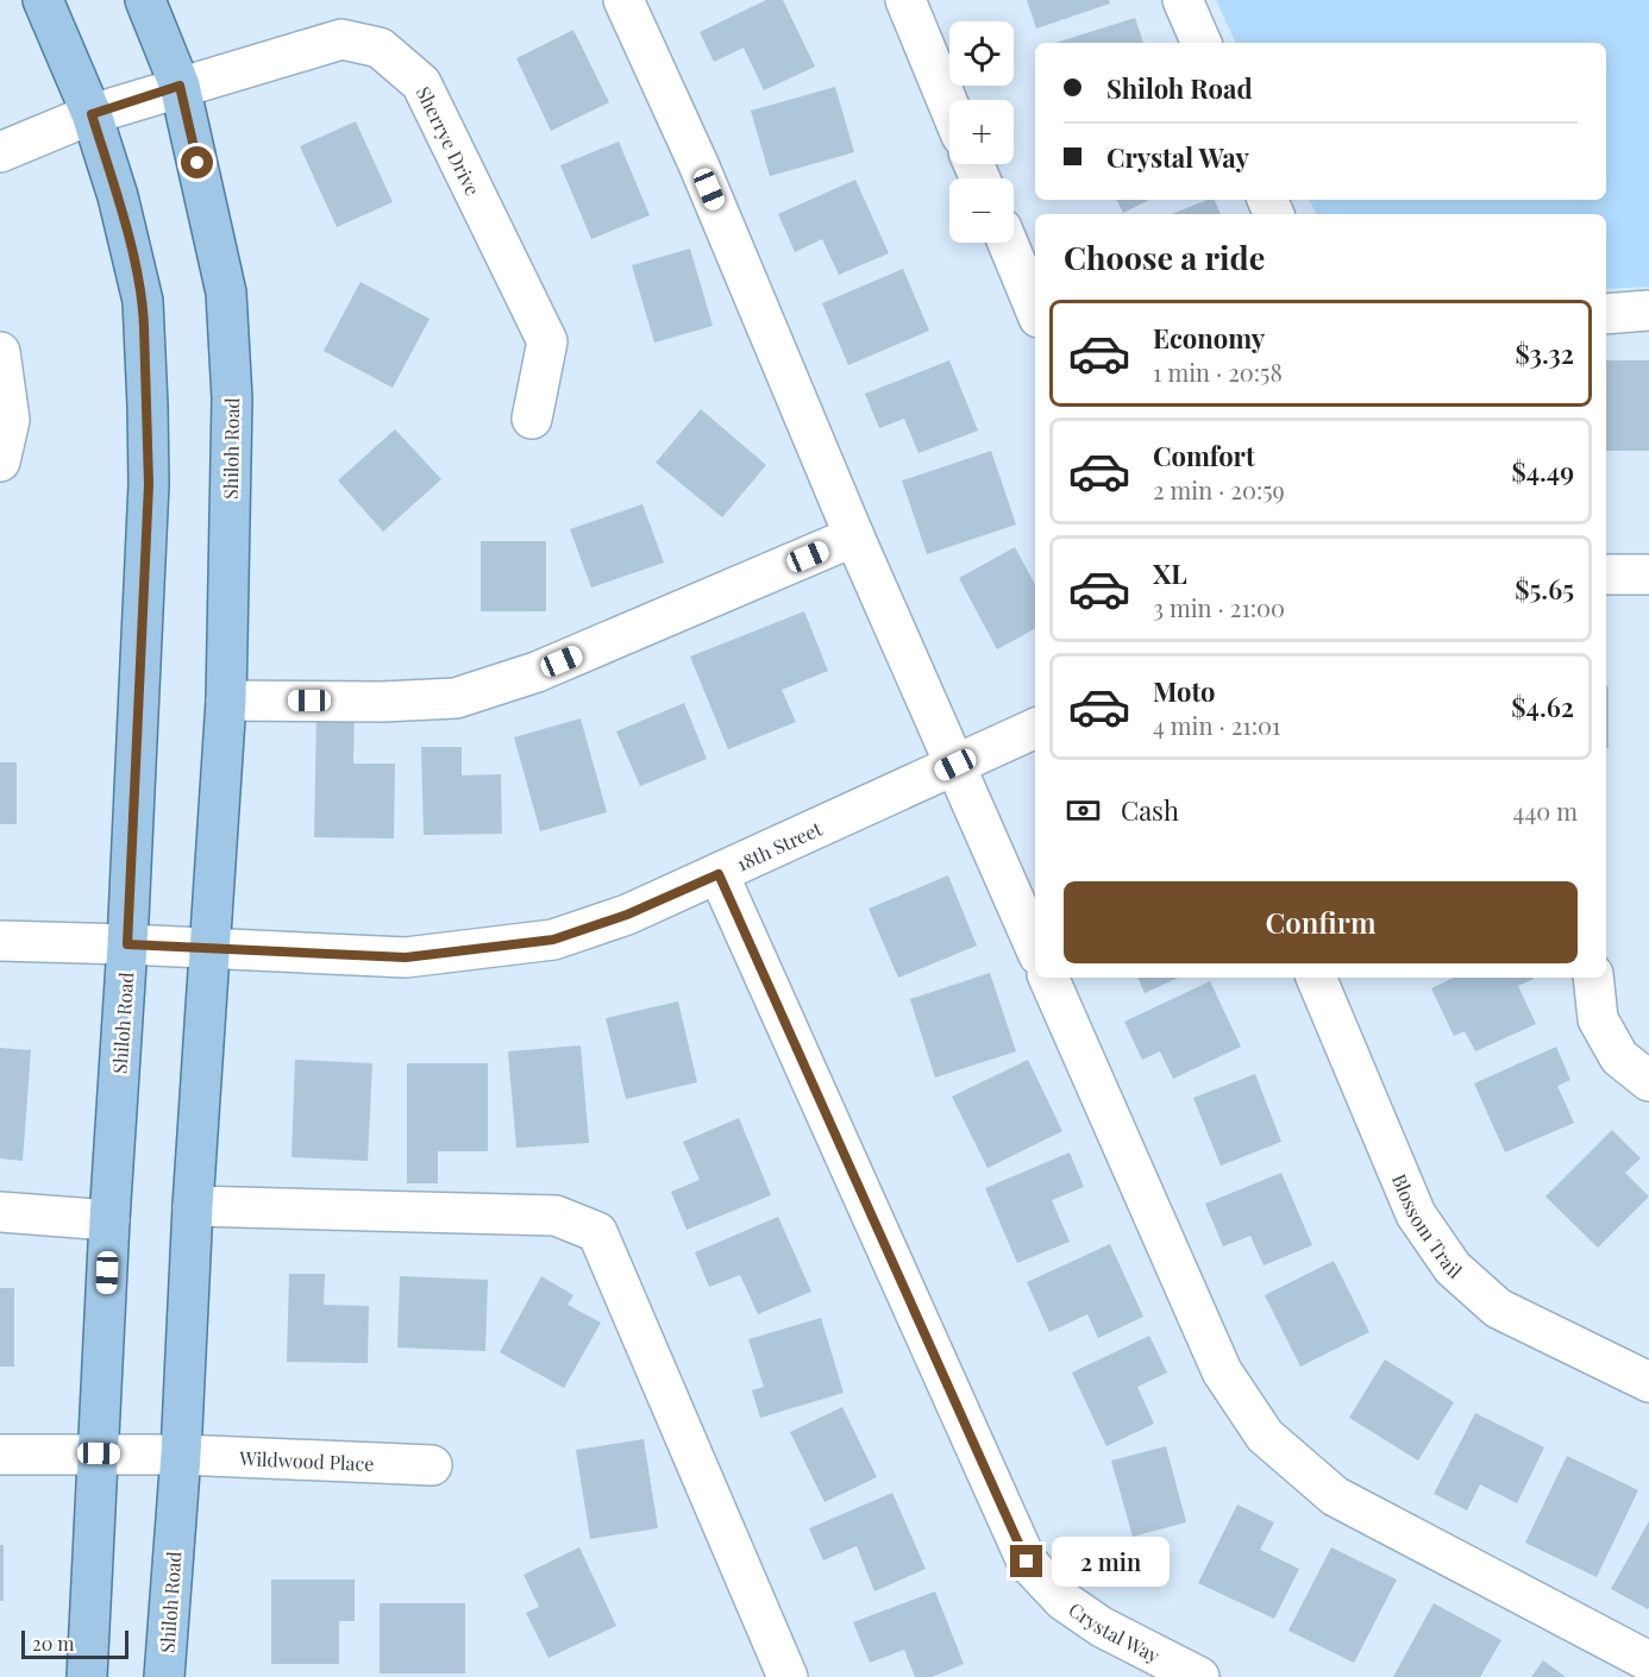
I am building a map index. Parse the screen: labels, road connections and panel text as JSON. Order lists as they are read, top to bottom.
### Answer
{
  "streets": {
    "main road": ["Shiloh Road"],
    "street": [
      "Sherrye Drive",
      "18th Street",
      "Blossom Trail",
      "Wildwood Place",
      "Crystal Way"
    ]
  },
  "crossings": [
    ["Sherrye Drive", "Shiloh Road"],
    ["Shiloh Road", "18th Street"],
    ["Shiloh Road", "Wildwood Place"],
    ["18th Street", "Crystal Way"]
  ],
  "scale_bar": "20 m",
  "page": {
    "map_buttons": ["+", "−"],
    "banner": ["Shiloh Road", "Crystal Way"],
    "heading": "Choose a ride",
    "list": [
      {
        "name": "Economy",
        "note": "1 min · 20:58",
        "value": "$3.32"
      },
      {
        "name": "Comfort",
        "note": "2 min · 20:59",
        "value": "$4.49"
      },
      {
        "name": "XL",
        "note": "3 min · 21:00",
        "value": "$5.65"
      },
      {
        "name": "Moto",
        "note": "4 min · 21:01",
        "value": "$4.62"
      }
    ],
    "pay": ["Cash", "440 m"],
    "buttons": "Confirm",
    "bubble": "2 min",
    "scale": "20 m"
  }
}
